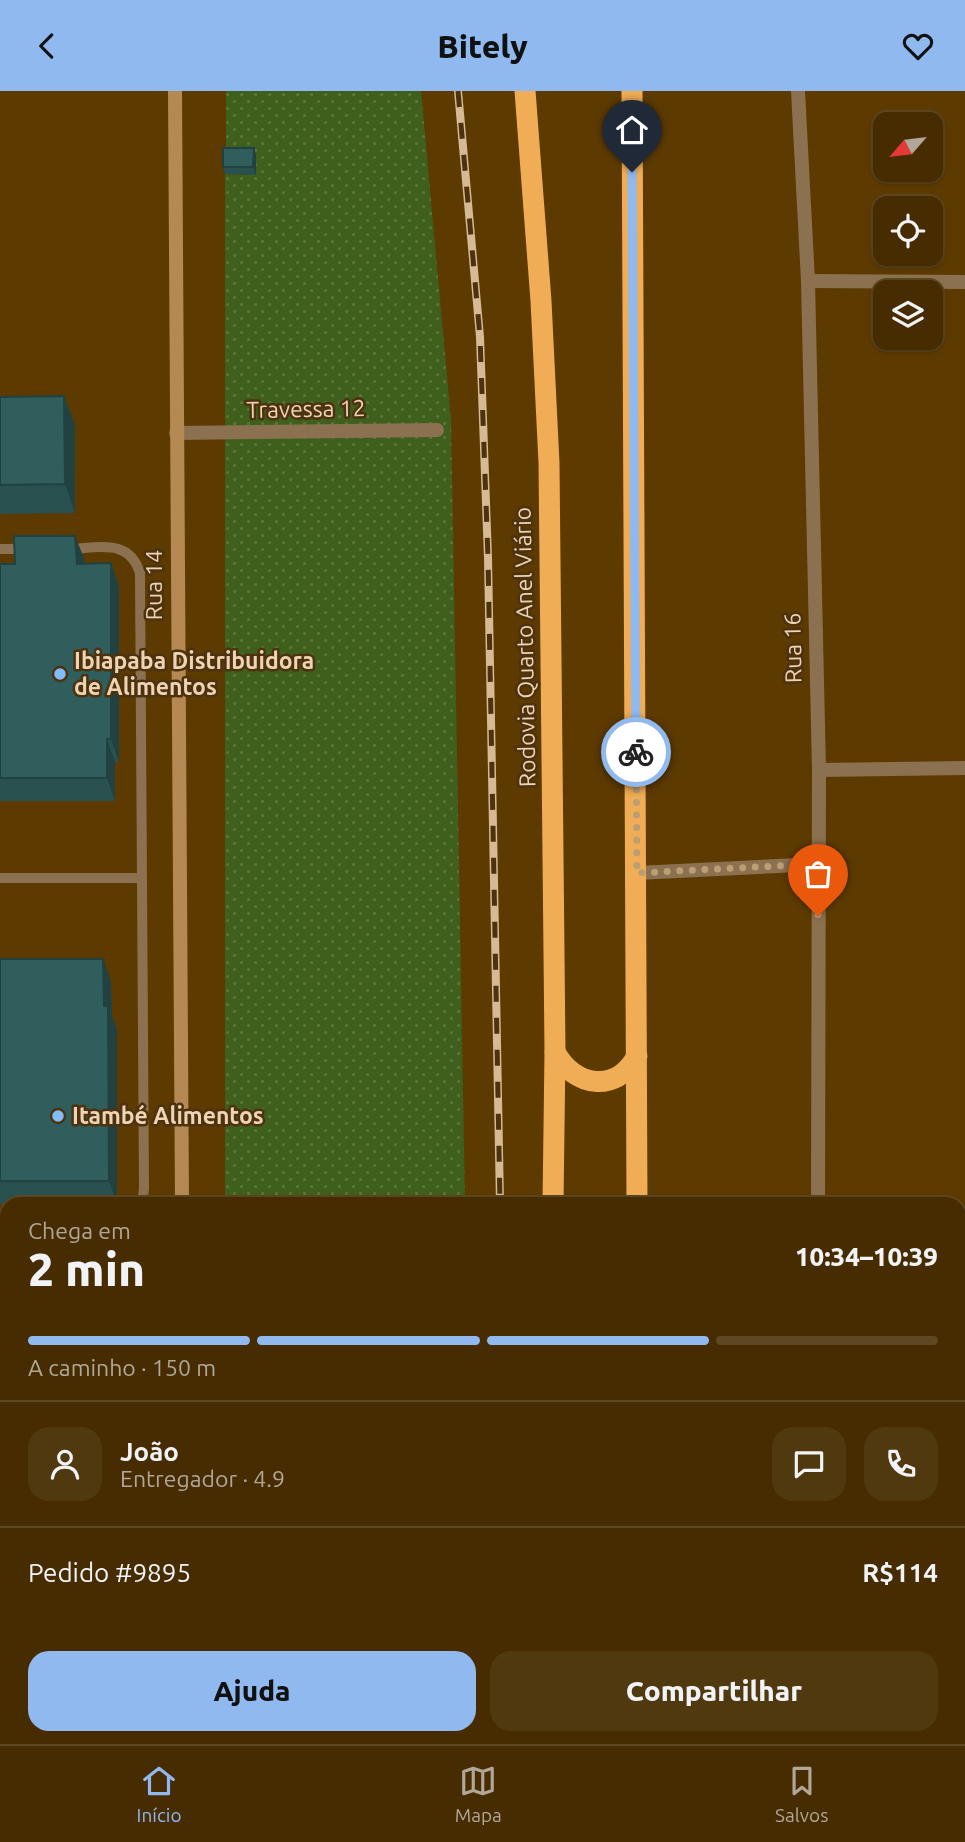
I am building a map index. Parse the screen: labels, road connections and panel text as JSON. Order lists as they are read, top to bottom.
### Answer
{
  "streets": {
    "highway": ["Rodovia Quarto Anel Viário"],
    "main road": ["Rua 14"],
    "street": ["Travessa 12", "Rua 16"]
  },
  "crossings": [
    ["Travessa 12", "Rua 14"]
  ],
  "places": ["Ibiapaba Distribuidora de Alimentos", "Itambé Alimentos"],
  "north": "bottom left",
  "page": {
    "header": "Bitely",
    "heading": ["2 min", "Chega em", "10:34–10:39"],
    "panel": [
      "João",
      "Entregador · 4.9",
      "Pedido #9895",
      "R$114"
    ],
    "bar": "A caminho · 150 m",
    "buttons": ["Ajuda", "Compartilhar"],
    "tabs": ["Início", "Mapa", "Salvos"]
  }
}
